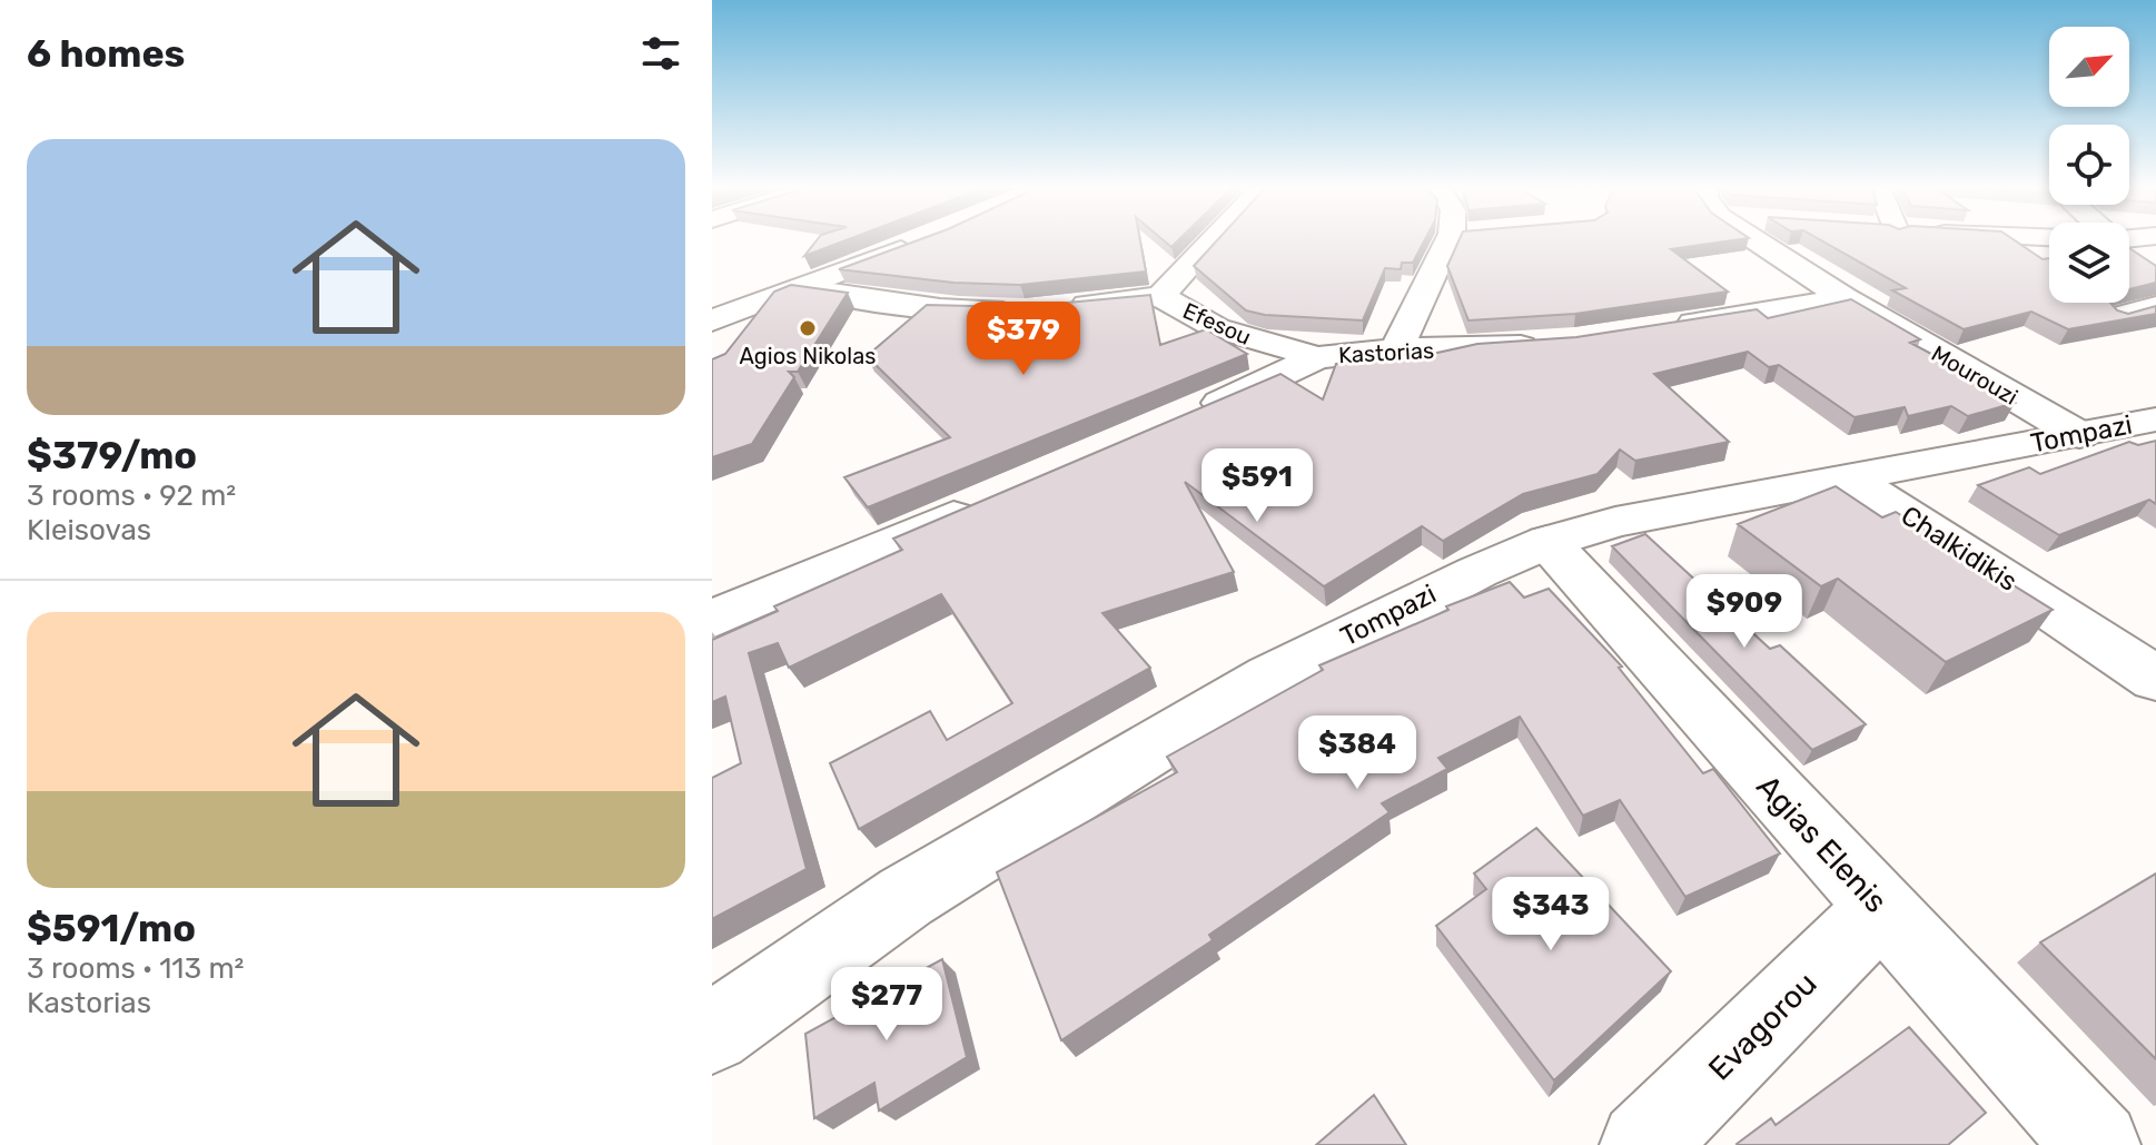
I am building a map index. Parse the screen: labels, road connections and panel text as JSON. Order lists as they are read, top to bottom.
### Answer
{
  "streets": {
    "street": [
      "Efesou",
      "Kastorias",
      "Mourouzi",
      "Tompazi",
      "Chalkidikis",
      "Agias Elenis",
      "Evagorou"
    ]
  },
  "crossings": [
    ["Efesou", "Kastorias"],
    ["Mourouzi", "Tompazi"],
    ["Tompazi", "Chalkidikis"],
    ["Tompazi", "Agias Elenis"],
    ["Agias Elenis", "Evagorou"]
  ],
  "places": ["Agios Nikolas"],
  "north": "top right",
  "page": {
    "heading": "6 homes",
    "list": [
      {
        "name": "$379/mo",
        "note": "3 rooms · 92 m² · Kleisovas"
      },
      {
        "name": "$591/mo",
        "note": "3 rooms · 113 m² · Kastorias"
      }
    ],
    "price": [
      "$379",
      "$591",
      "$909",
      "$384",
      "$343",
      "$277"
    ]
  }
}
